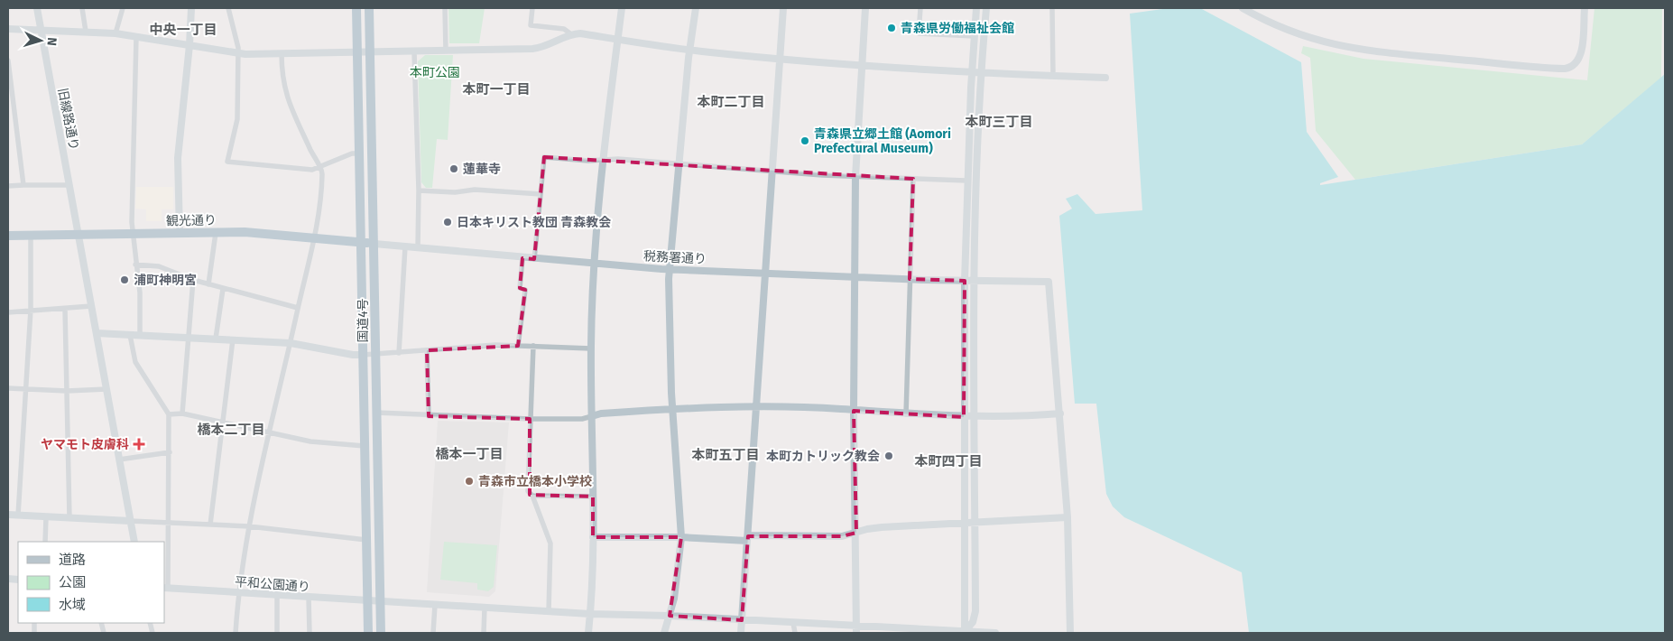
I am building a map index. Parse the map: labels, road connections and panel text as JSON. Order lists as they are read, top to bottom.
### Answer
{
  "streets": {
    "highway": ["観光通り", "国道4号"],
    "street": ["旧線路通り", "税務署通り", "平和公園通り"]
  },
  "crossings": [
    ["旧線路通り", "観光通り"],
    ["観光通り", "税務署通り"],
    ["観光通り", "国道4号"],
    ["税務署通り", "国道4号"],
    ["国道4号", "平和公園通り"]
  ],
  "districts": [
    "中央一丁目",
    "本町一丁目",
    "本町二丁目",
    "本町三丁目",
    "橋本二丁目",
    "橋本一丁目",
    "本町五丁目",
    "本町四丁目"
  ],
  "parks": ["本町公園"],
  "places": {
    "other": [
      "青森県労働福祉会館",
      "青森県立郷土館 (Aomori Prefectural Museum)",
      "蓮華寺",
      "日本キリスト教団 青森教会",
      "浦町神明宮",
      "本町カトリック教会",
      "青森市立橋本小学校"
    ],
    "health": ["ヤマモト皮膚科"]
  },
  "legend": ["道路", "公園", "水域"],
  "north": "right"
}
